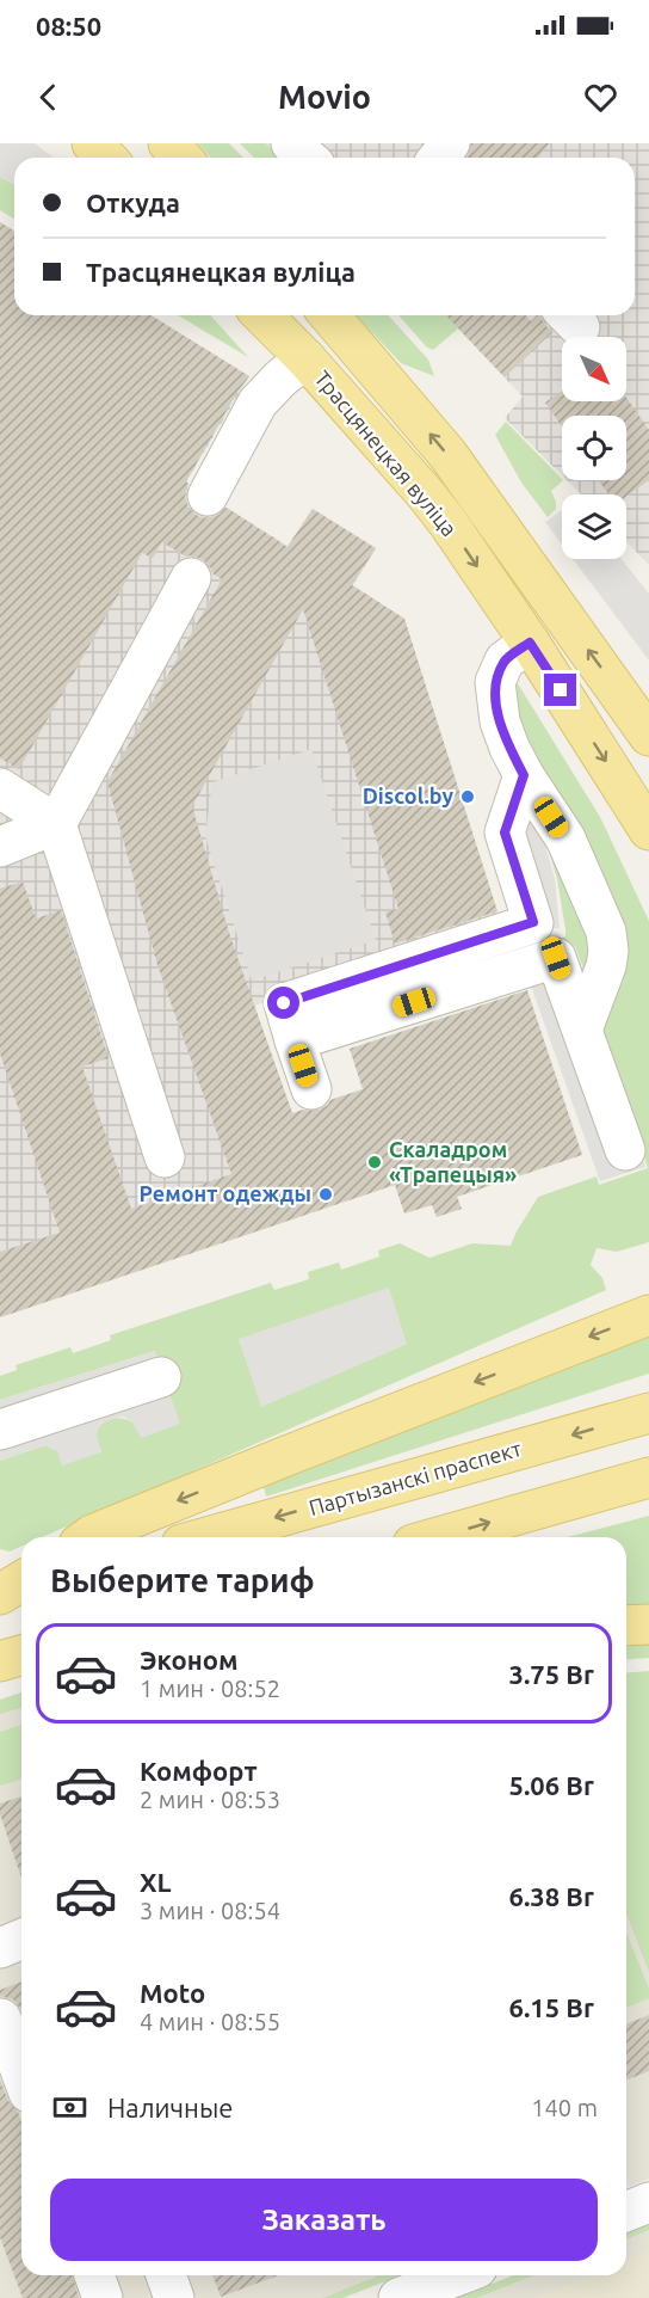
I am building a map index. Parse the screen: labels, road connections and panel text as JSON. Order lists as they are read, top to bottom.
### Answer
{
  "streets": {
    "main road": ["Трасцянецкая вуліца", "Партызанскі праспект"]
  },
  "places": ["Discol.by", "Скаладром «Трапецыя»", "Ремонт одежды"],
  "north": "bottom right",
  "page": {
    "status": "08:50",
    "header": "Movio",
    "banner": ["Откуда", "Трасцянецкая вуліца"],
    "heading": "Выберите тариф",
    "list": [
      {
        "name": "Эконом",
        "note": "1 мин · 08:52",
        "value": "3.75 Br"
      },
      {
        "name": "Комфорт",
        "note": "2 мин · 08:53",
        "value": "5.06 Br"
      },
      {
        "name": "XL",
        "note": "3 мин · 08:54",
        "value": "6.38 Br"
      },
      {
        "name": "Moto",
        "note": "4 мин · 08:55",
        "value": "6.15 Br"
      }
    ],
    "pay": ["Наличные", "140 m"],
    "buttons": "Заказать"
  }
}
